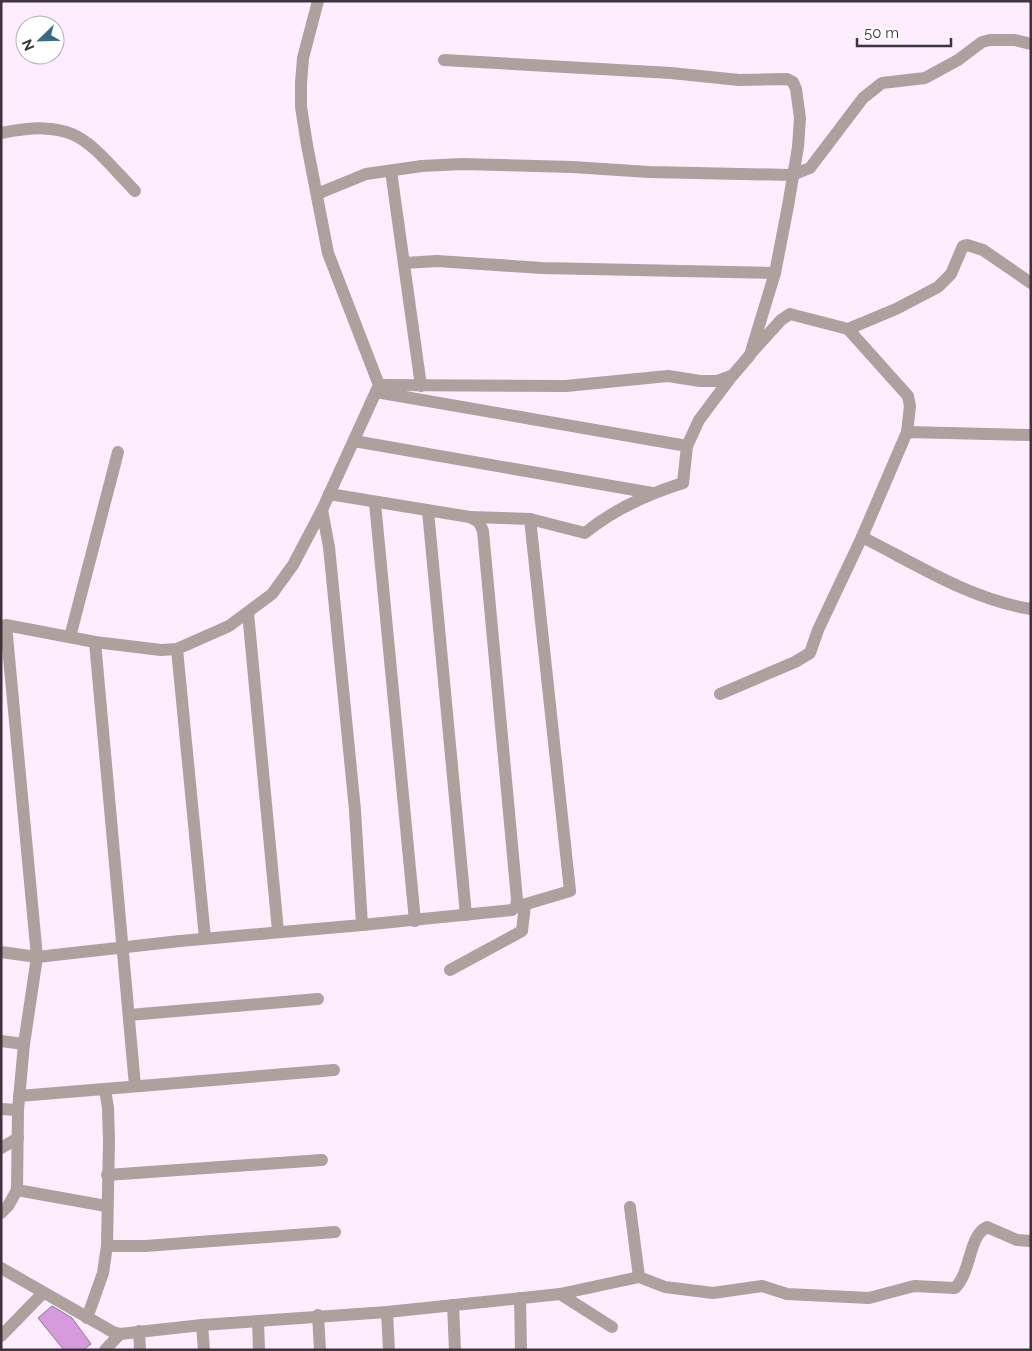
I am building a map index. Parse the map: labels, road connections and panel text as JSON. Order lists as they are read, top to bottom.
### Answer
{
  "scale_bar": "50 m",
  "north": "bottom left"
}
